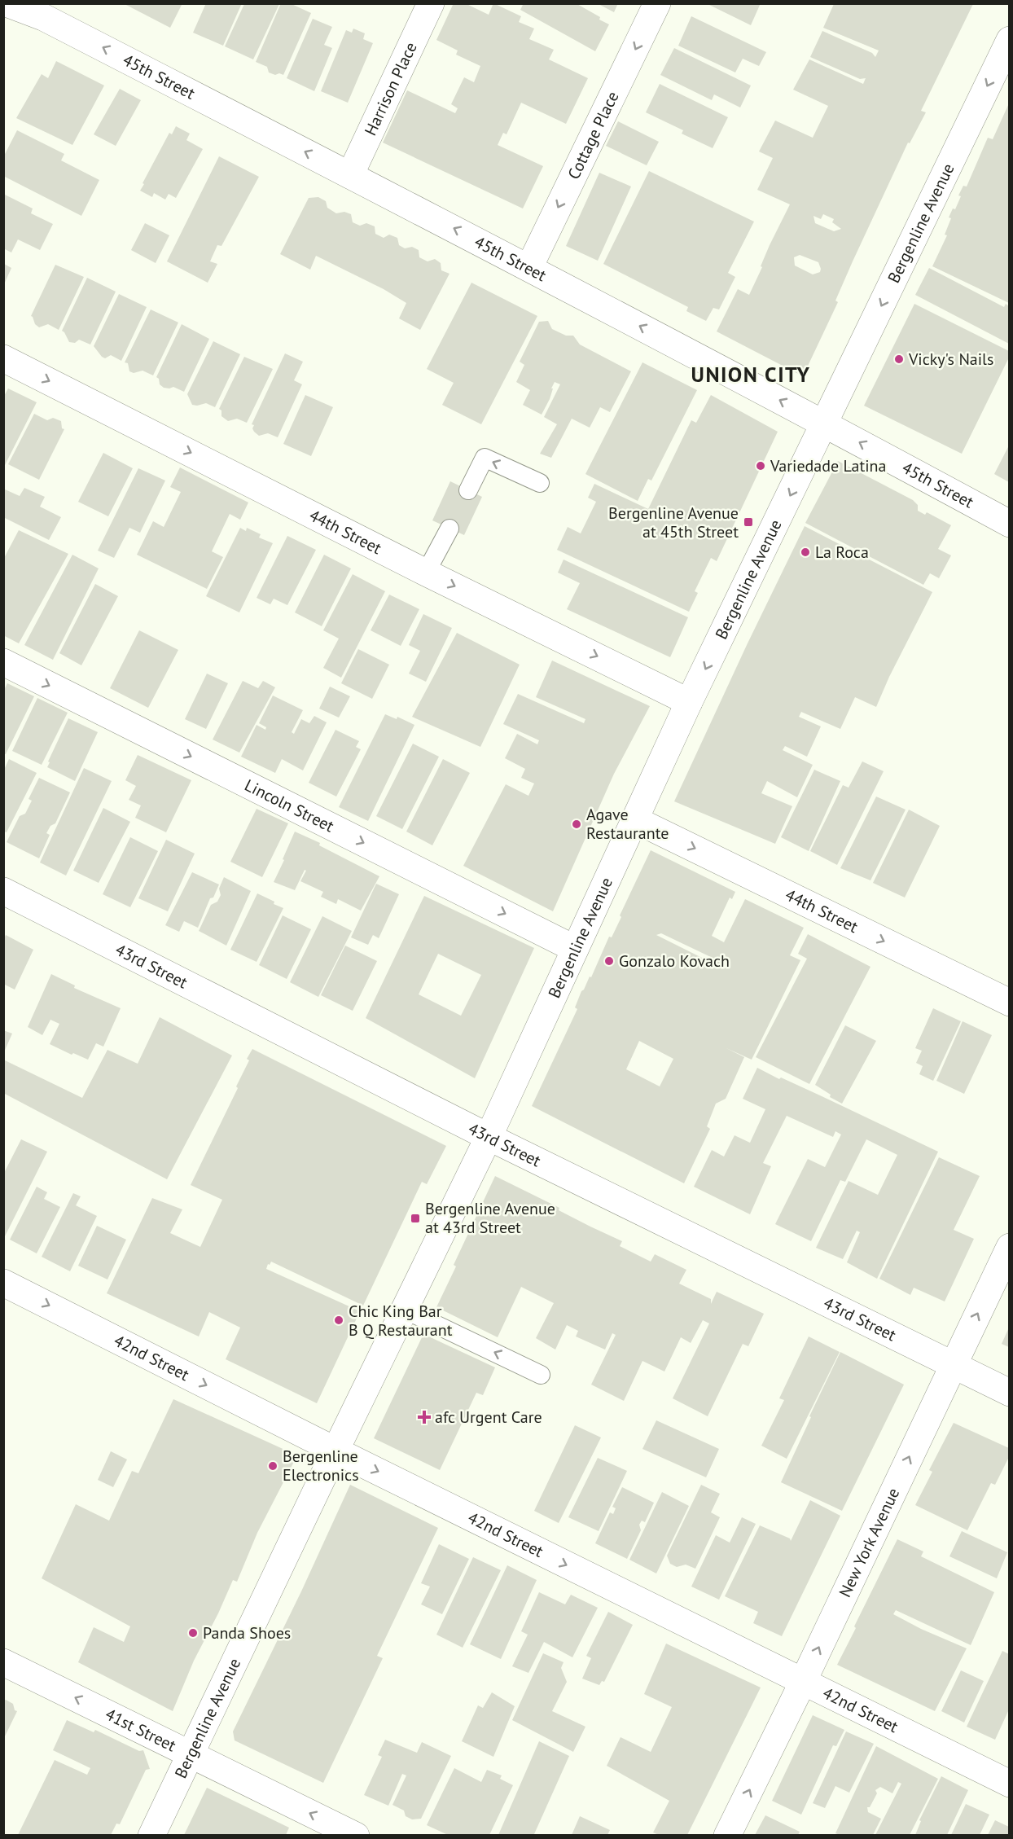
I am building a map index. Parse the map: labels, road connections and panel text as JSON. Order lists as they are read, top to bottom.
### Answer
{
  "streets": {
    "street": [
      "45th Street",
      "Harrison Place",
      "Cottage Place",
      "Bergenline Avenue",
      "44th Street",
      "Lincoln Street",
      "43rd Street",
      "42nd Street",
      "New York Avenue",
      "41st Street"
    ]
  },
  "crossings": [
    ["45th Street", "Harrison Place"],
    ["45th Street", "Cottage Place"],
    ["45th Street", "Bergenline Avenue"],
    ["Bergenline Avenue", "44th Street"],
    ["Bergenline Avenue", "Lincoln Street"],
    ["Bergenline Avenue", "43rd Street"],
    ["Bergenline Avenue", "42nd Street"],
    ["Bergenline Avenue", "41st Street"],
    ["43rd Street", "New York Avenue"],
    ["42nd Street", "New York Avenue"]
  ],
  "one_way": [
    "45th Street",
    "Cottage Place",
    "Bergenline Avenue",
    "44th Street",
    "Lincoln Street",
    "42nd Street",
    "New York Avenue",
    "41st Street"
  ],
  "districts": ["UNION CITY"],
  "places": {
    "other": [
      "Vicky's Nails",
      "Variedade Latina",
      "La Roca",
      "Agave Restaurante",
      "Gonzalo Kovach",
      "Chic King Bar B Q Restaurant",
      "Bergenline Electronics",
      "Panda Shoes"
    ],
    "transit": ["Bergenline Avenue at 45th Street", "Bergenline Avenue at 43rd Street"],
    "health": ["afc Urgent Care"]
  }
}
